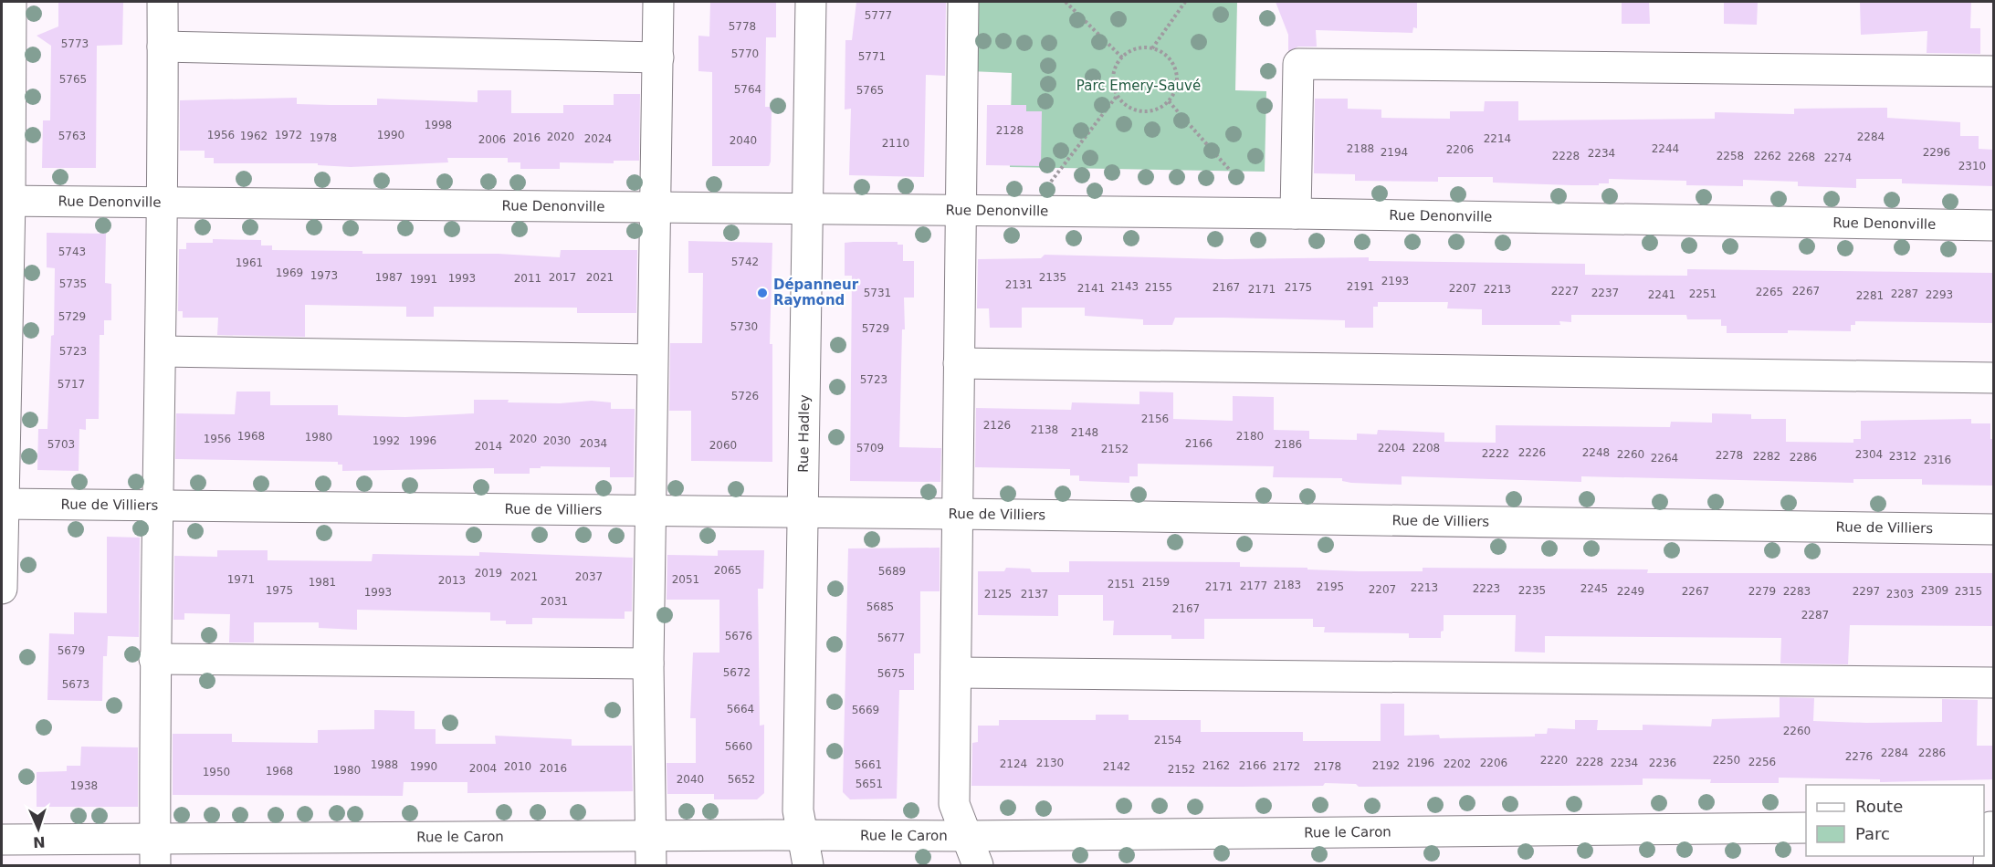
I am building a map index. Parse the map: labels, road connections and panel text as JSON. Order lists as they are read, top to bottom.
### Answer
{
  "streets": {
    "street": [
      "Rue Denonville",
      "Rue Hadley",
      "Rue de Villiers",
      "Rue le Caron"
    ]
  },
  "crossings": [
    ["Rue Denonville", "Rue Hadley"],
    ["Rue Hadley", "Rue de Villiers"],
    ["Rue Hadley", "Rue le Caron"]
  ],
  "parks": ["Parc Emery-Sauvé"],
  "places": ["Dépanneur Raymond"],
  "house_numbers": [
    "5777",
    "5778",
    "5773",
    "5770",
    "5771",
    "5765",
    "5764",
    "5765",
    "1998",
    "2128",
    "1956",
    "1972",
    "1990",
    "5763",
    "1962",
    "2020",
    "2284",
    "1978",
    "2016",
    "2024",
    "2214",
    "2006",
    "2040",
    "2110",
    "2188",
    "2244",
    "2206",
    "2194",
    "2296",
    "2234",
    "2228",
    "2258",
    "2262",
    "2268",
    "2274",
    "2310",
    "5743",
    "5742",
    "1961",
    "1969",
    "1973",
    "1987",
    "2017",
    "2021",
    "2135",
    "1993",
    "2011",
    "1991",
    "2193",
    "5735",
    "2131",
    "2143",
    "2191",
    "2155",
    "2167",
    "2175",
    "2141",
    "2207",
    "2171",
    "2213",
    "2227",
    "2267",
    "2265",
    "5731",
    "2237",
    "2251",
    "2287",
    "2241",
    "2293",
    "2281",
    "5729",
    "5730",
    "5729",
    "5723",
    "5723",
    "5717",
    "5726",
    "2156",
    "2126",
    "2138",
    "2148",
    "1968",
    "2180",
    "1980",
    "1956",
    "2020",
    "1992",
    "1996",
    "2030",
    "2034",
    "2166",
    "5703",
    "2186",
    "2060",
    "2014",
    "5709",
    "2204",
    "2208",
    "2152",
    "2226",
    "2248",
    "2222",
    "2260",
    "2304",
    "2278",
    "2282",
    "2312",
    "2286",
    "2264",
    "2316",
    "2065",
    "5689",
    "2019",
    "2021",
    "2037",
    "1971",
    "2051",
    "2013",
    "1981",
    "2159",
    "2151",
    "2183",
    "2177",
    "2171",
    "2195",
    "2213",
    "2223",
    "2245",
    "2207",
    "1975",
    "2235",
    "2309",
    "2249",
    "2267",
    "2279",
    "2283",
    "2297",
    "2315",
    "1993",
    "2125",
    "2137",
    "2303",
    "2031",
    "5685",
    "2167",
    "2287",
    "5676",
    "5677",
    "5679",
    "5672",
    "5675",
    "5673",
    "5664",
    "5669",
    "2260",
    "2154",
    "5660",
    "2284",
    "2286",
    "2276",
    "2220",
    "2250",
    "2228",
    "2256",
    "2130",
    "2196",
    "2206",
    "2234",
    "2236",
    "2124",
    "2202",
    "1988",
    "5661",
    "2162",
    "2166",
    "2192",
    "1990",
    "2010",
    "2142",
    "2172",
    "2178",
    "2004",
    "2016",
    "2152",
    "1980",
    "1968",
    "1950",
    "2040",
    "5652",
    "5651",
    "1938"
  ],
  "legend": ["Route", "Parc"],
  "north": "bottom"
}
